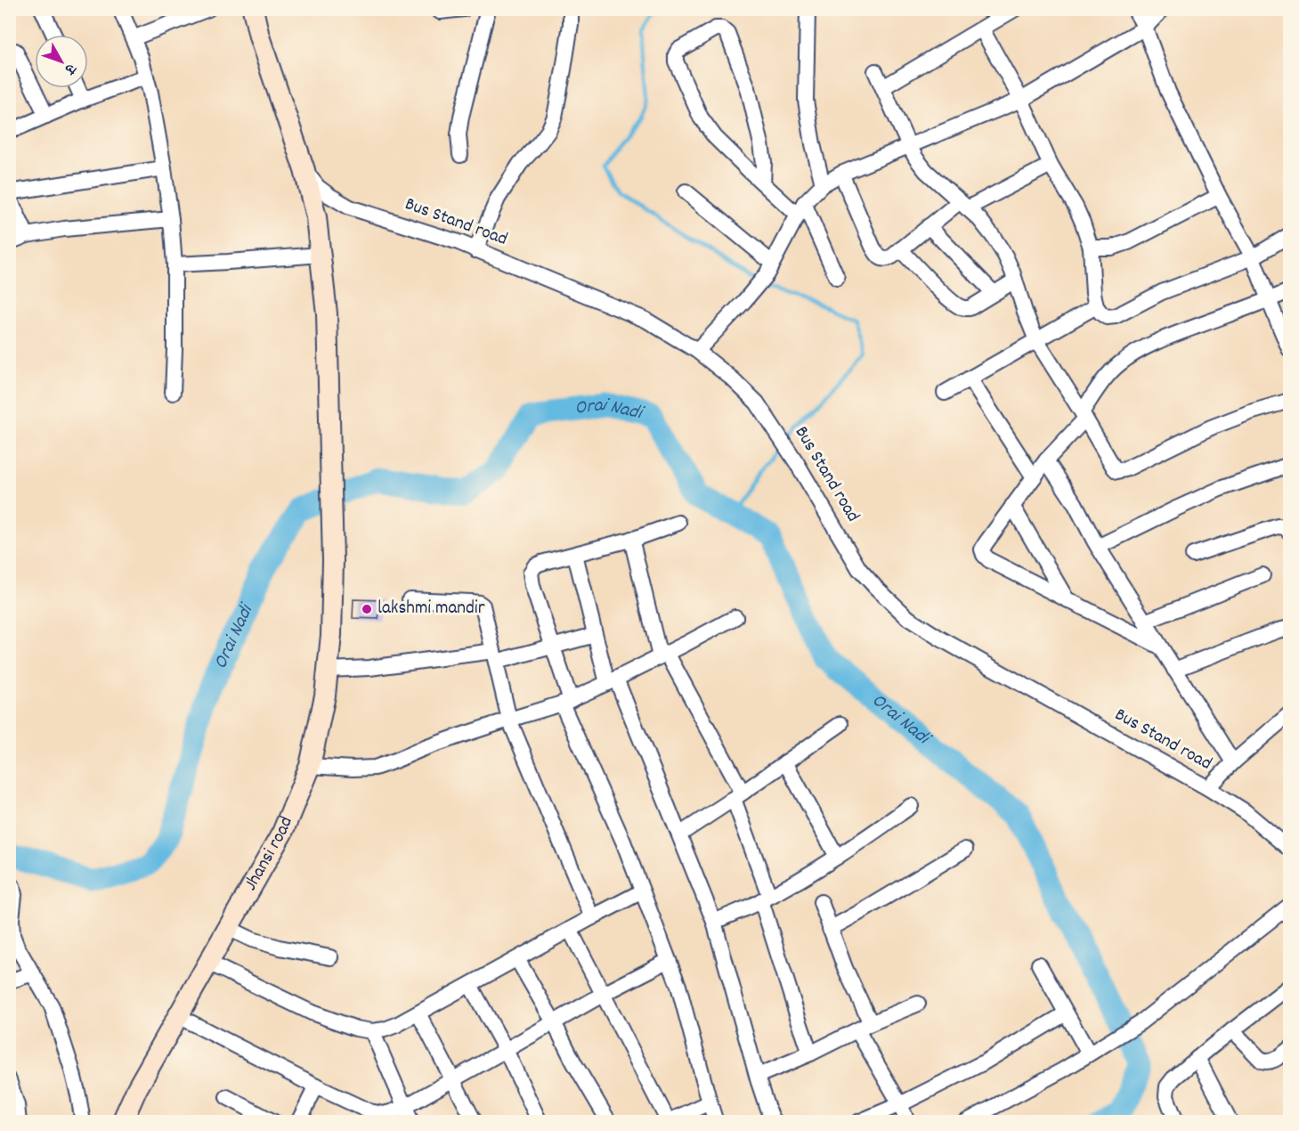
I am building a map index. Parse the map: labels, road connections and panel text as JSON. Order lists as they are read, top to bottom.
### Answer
{
  "streets": {
    "street": ["Bus Stand road", "Jhansi road"]
  },
  "crossings": [
    ["Bus Stand road", "Jhansi road"]
  ],
  "water": ["Orai Nadi"],
  "places": ["lakshmi mandir"],
  "north": "bottom right"
}
